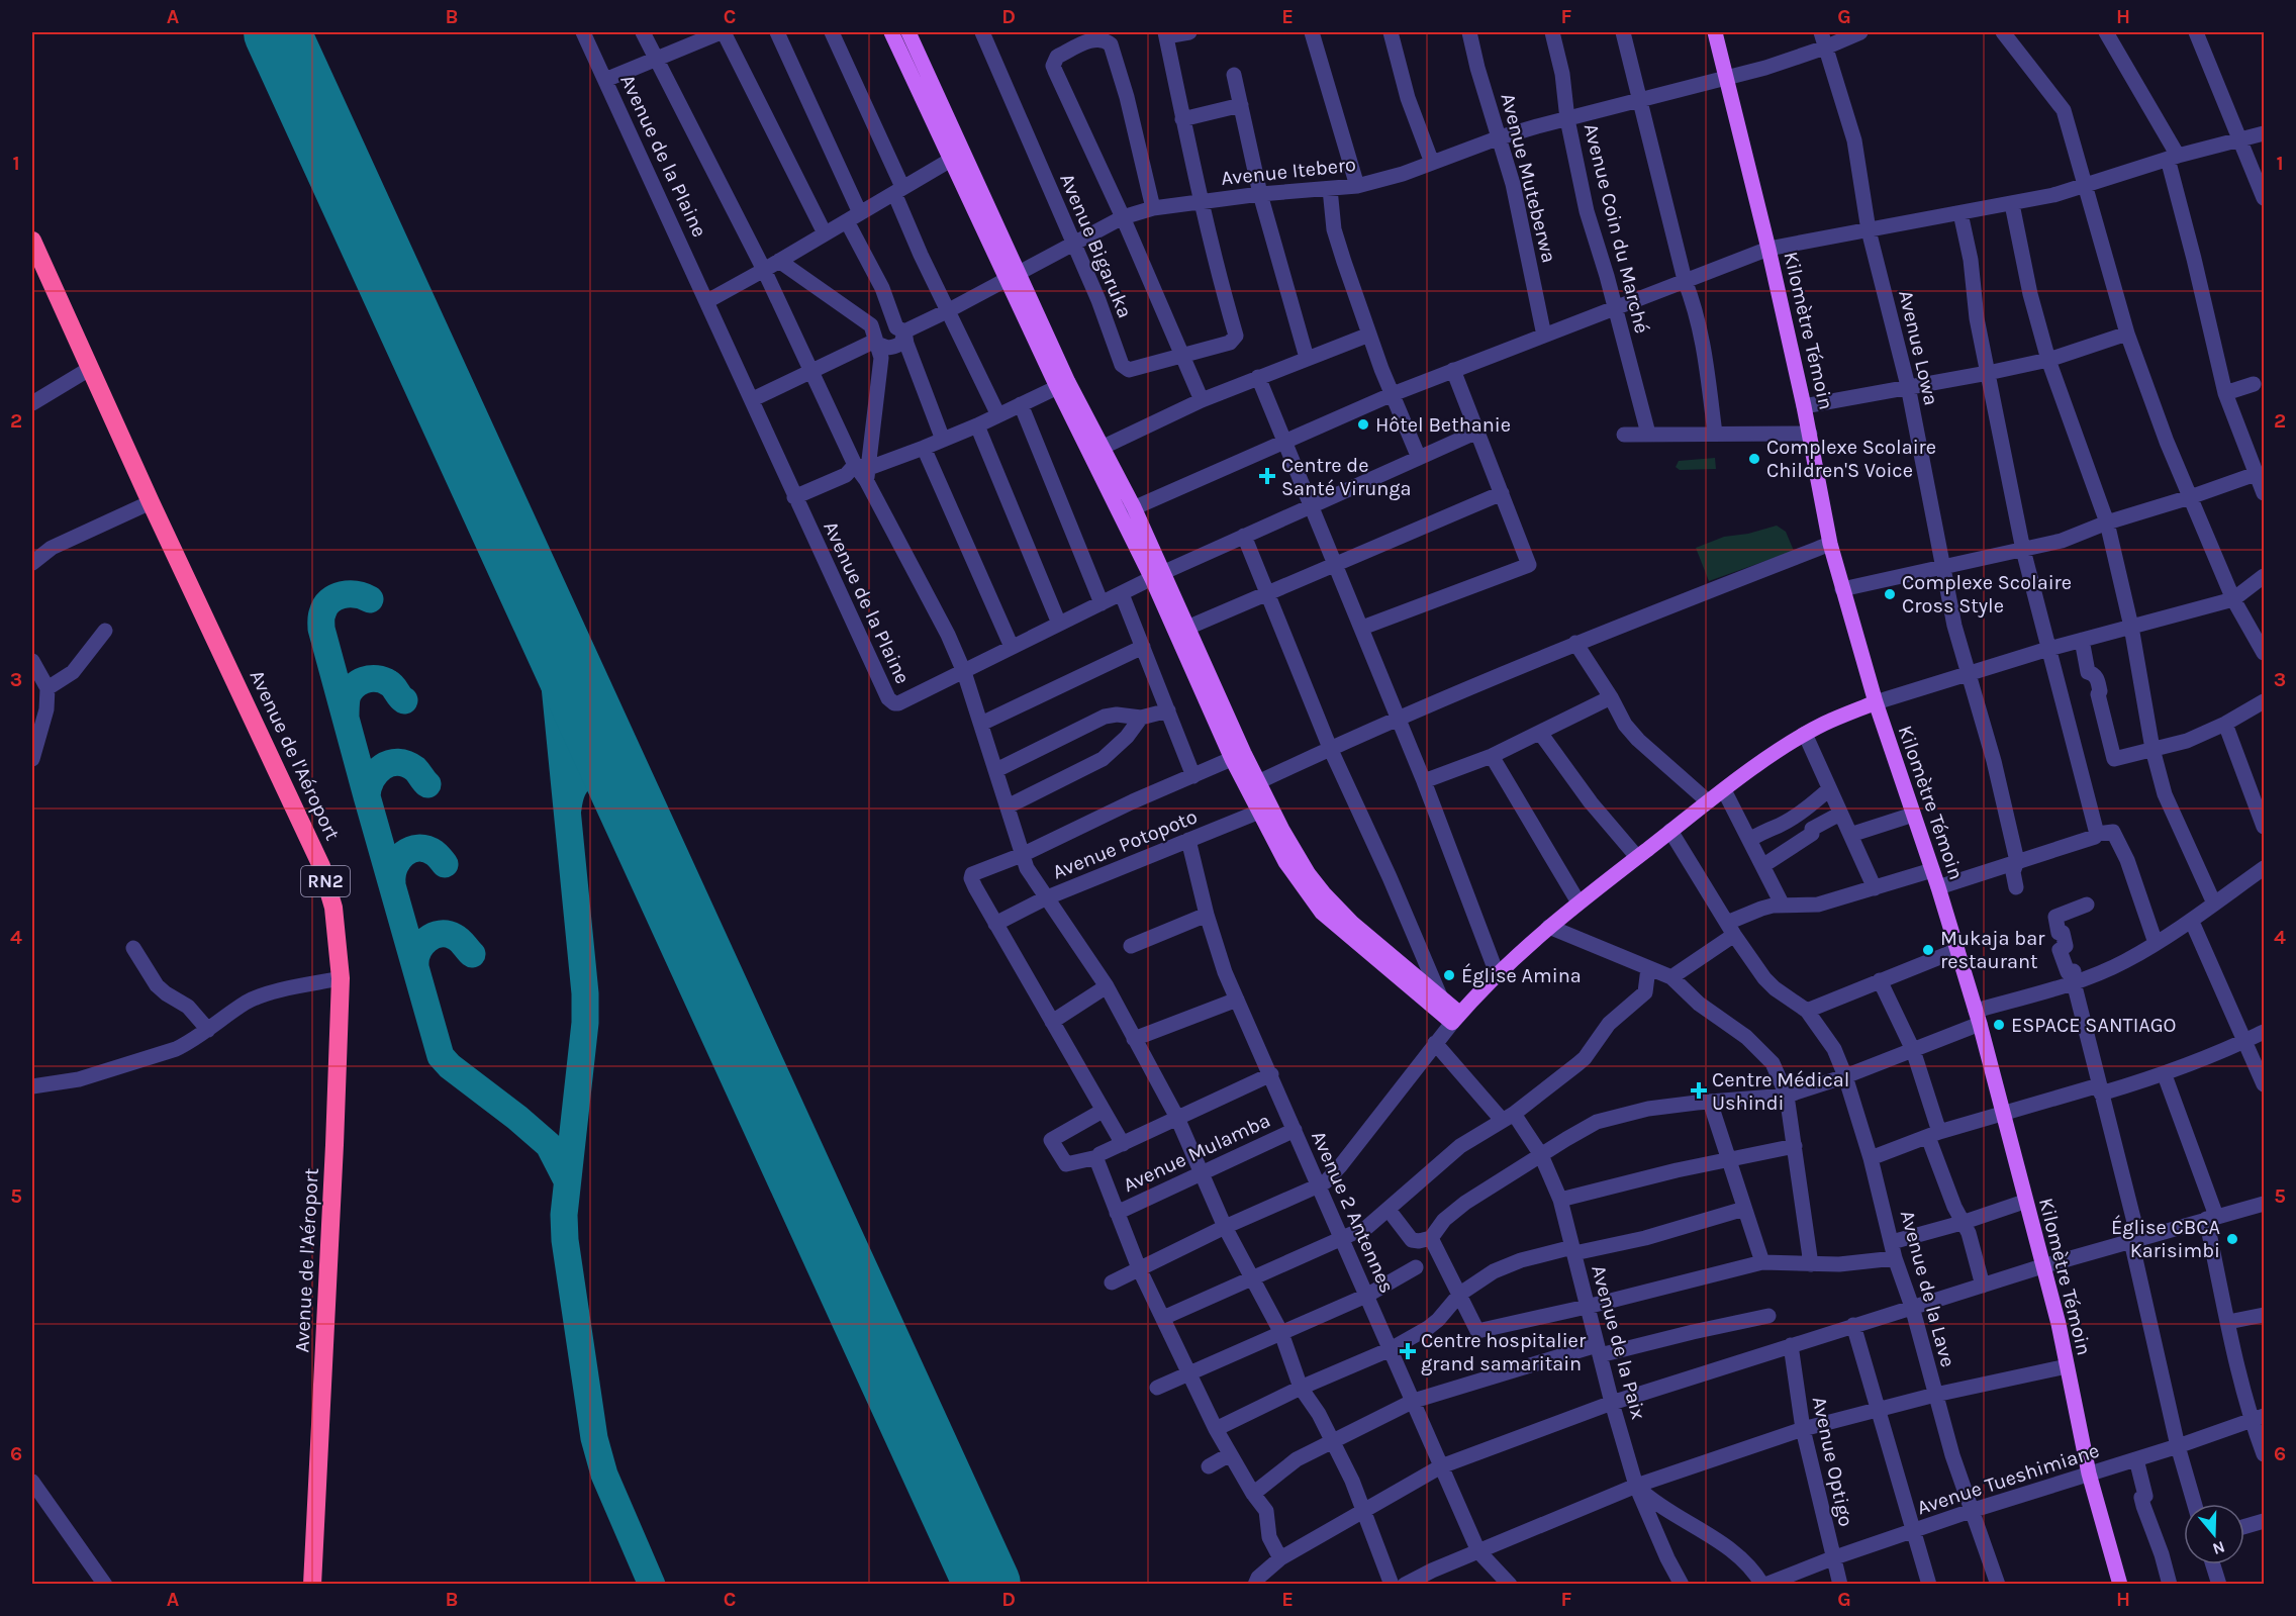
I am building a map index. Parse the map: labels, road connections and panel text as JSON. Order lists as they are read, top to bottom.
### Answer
{
  "streets": {
    "highway": ["Avenue de l'Aéroport", "RN2"],
    "main road": ["Kilomètre Témoin"],
    "street": [
      "Avenue de la Plaine",
      "Avenue Itebero",
      "Avenue Muteberwa",
      "Avenue Coin du Marché",
      "Avenue Bigaruka",
      "Avenue Lowa",
      "Avenue Potopoto",
      "Avenue Mulamba",
      "Avenue 2 Antennes",
      "Avenue de la Lave",
      "Avenue de la Paix",
      "Avenue Optigo",
      "Avenue Tueshimiane"
    ]
  },
  "crossings": [
    ["Avenue Itebero", "Avenue Muteberwa"],
    ["Avenue Itebero", "Avenue Coin du Marché"],
    ["Avenue Itebero", "Avenue Bigaruka"],
    ["Avenue Itebero", "Kilomètre Témoin"],
    ["Avenue Itebero", "Avenue Lowa"],
    ["Kilomètre Témoin", "Avenue Tueshimiane"],
    ["Avenue Potopoto", "Avenue 2 Antennes"],
    ["Avenue Mulamba", "Avenue 2 Antennes"],
    ["Avenue de la Lave", "Avenue Tueshimiane"],
    ["Avenue Optigo", "Avenue Tueshimiane"]
  ],
  "places": {
    "other": [
      "Hôtel Bethanie",
      "Complexe Scolaire Children'S Voice",
      "Complexe Scolaire Cross Style",
      "Mukaja bar restaurant",
      "Église Amina",
      "ESPACE SANTIAGO",
      "Église CBCA Karisimbi"
    ],
    "health": ["Centre de Santé Virunga", "Centre Médical Ushindi", "Centre hospitalier grand samaritain"]
  },
  "north": "bottom",
  "grid": {
    "columns": [
      "A",
      "B",
      "C",
      "D",
      "E",
      "F",
      "G",
      "H"
    ],
    "rows": [
      "1",
      "2",
      "3",
      "4",
      "5",
      "6"
    ]
  }
}
